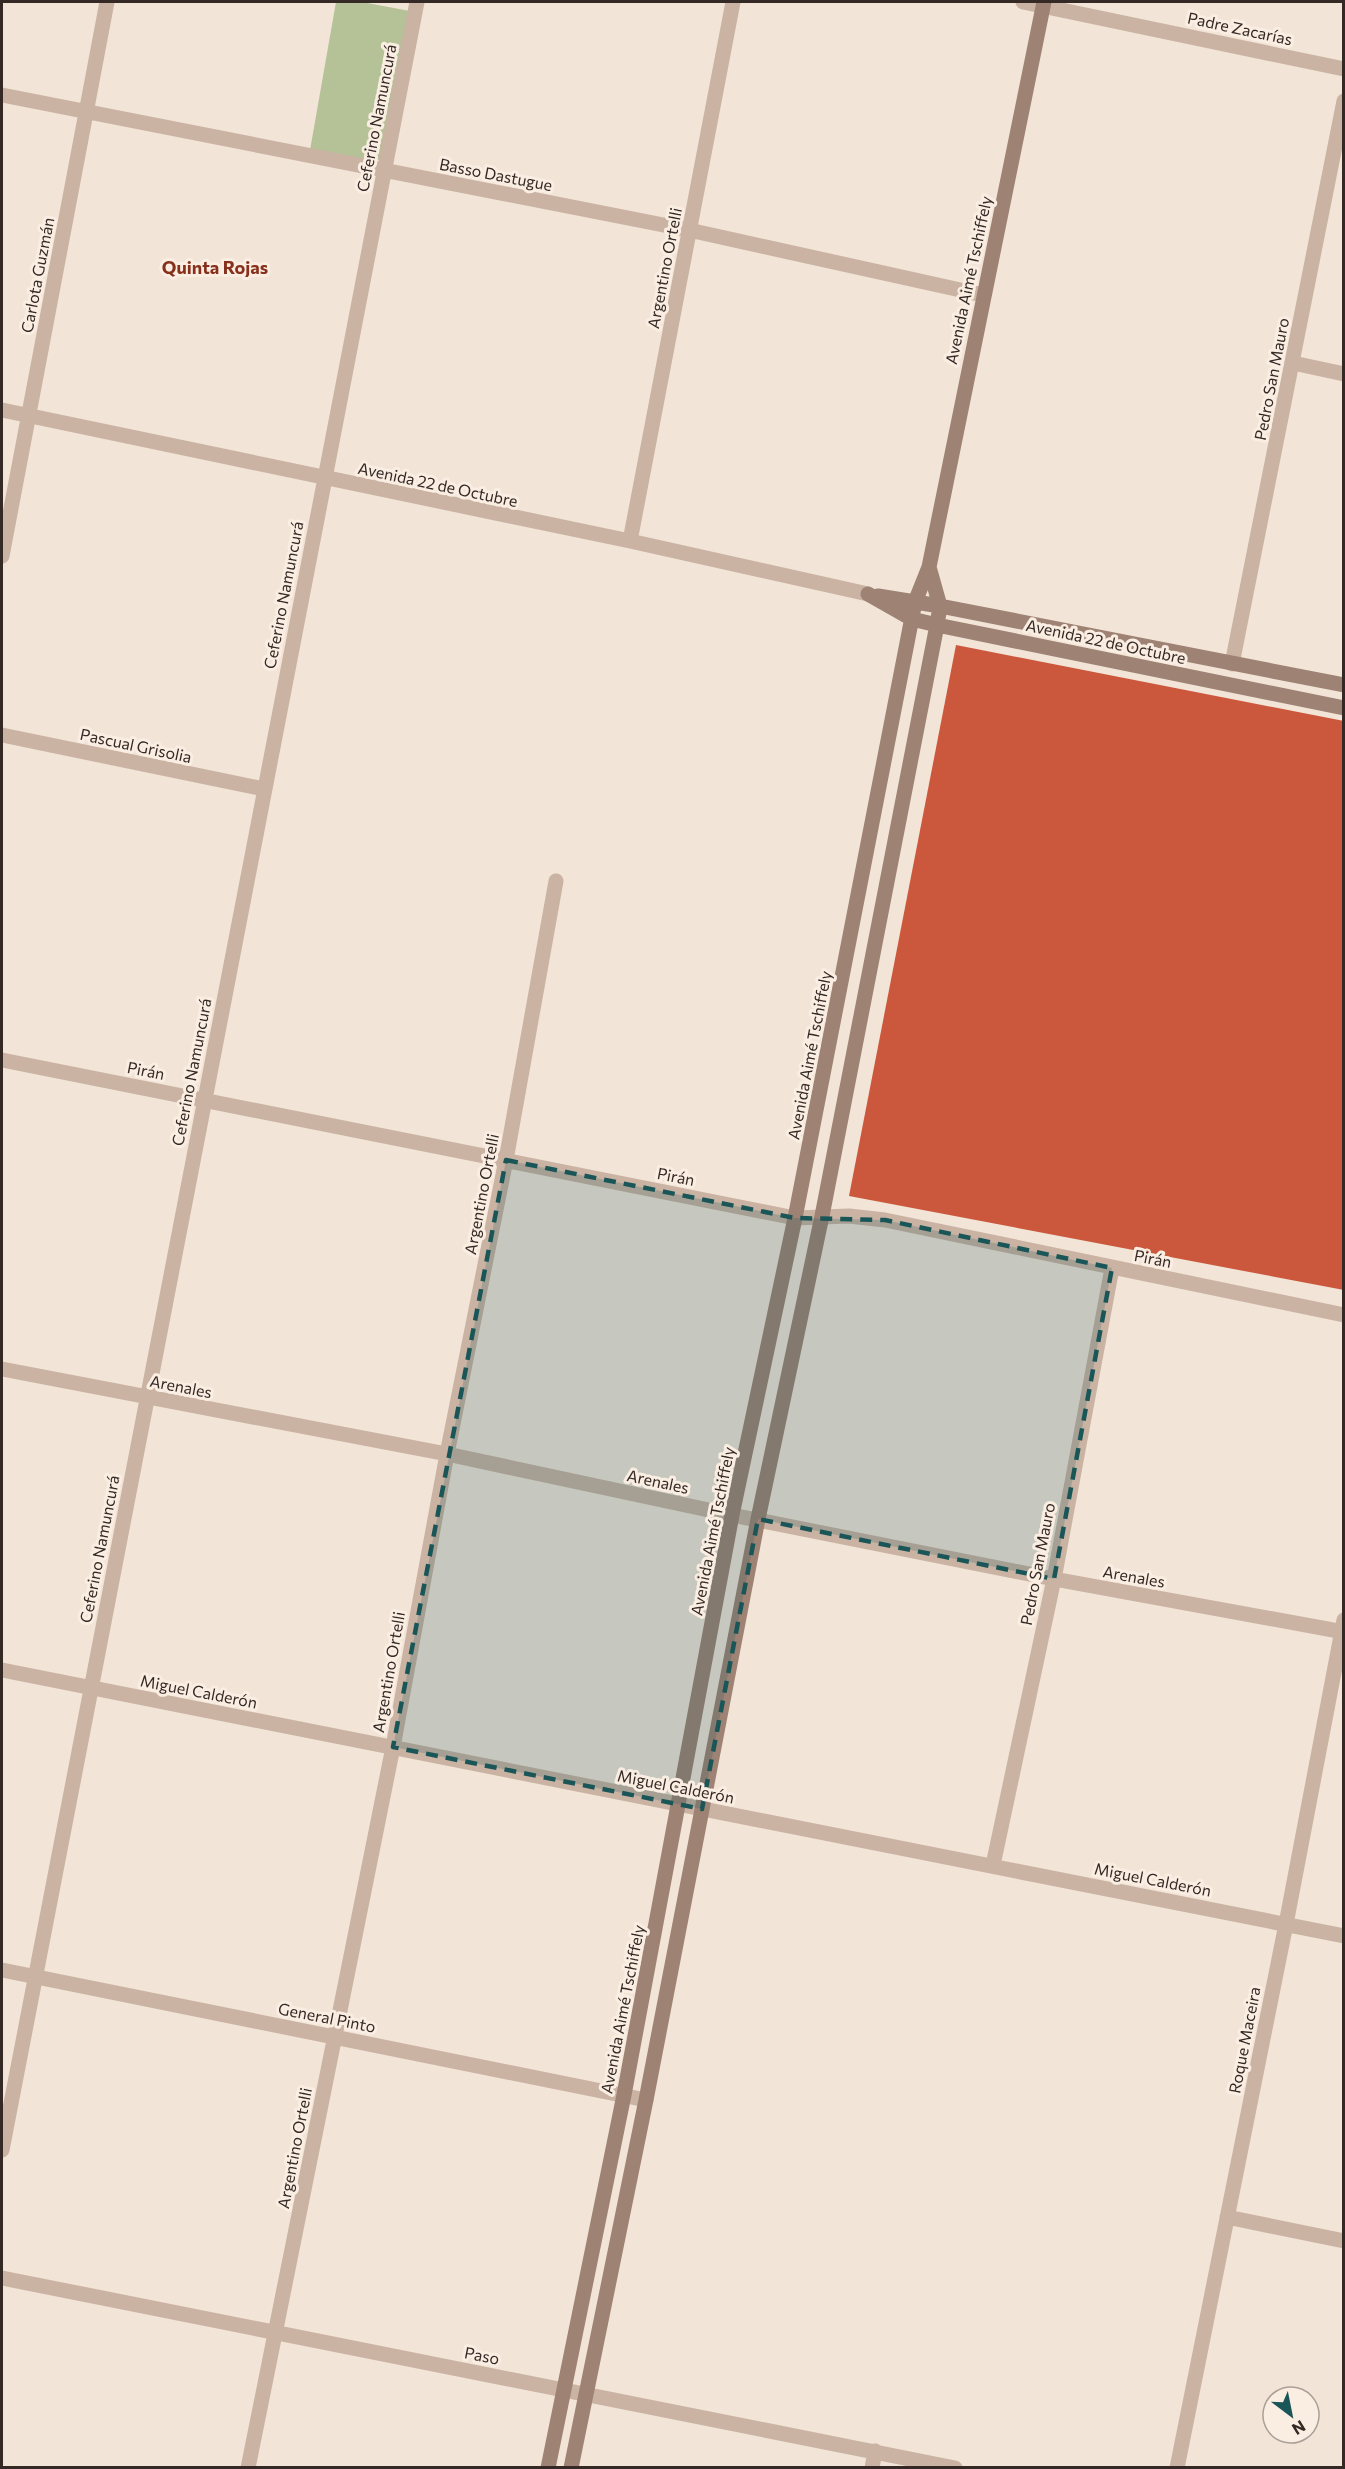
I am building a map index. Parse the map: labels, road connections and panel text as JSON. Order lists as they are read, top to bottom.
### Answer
{
  "streets": {
    "main road": ["Avenida Aimé Tschiffely", "Avenida 22 de Octubre"],
    "street": [
      "Padre Zacarías",
      "Ceferino Namuncurá",
      "Basso Dastugue",
      "Argentino Ortelli",
      "Carlota Guzmán",
      "Pedro San Mauro",
      "Pascual Grisolia",
      "Pirán",
      "Arenales",
      "Miguel Calderón",
      "General Pinto",
      "Roque Maceira",
      "Paso"
    ]
  },
  "crossings": [
    ["Padre Zacarías", "Avenida Aimé Tschiffely"],
    ["Ceferino Namuncurá", "Basso Dastugue"],
    ["Ceferino Namuncurá", "Avenida 22 de Octubre"],
    ["Ceferino Namuncurá", "Pascual Grisolia"],
    ["Ceferino Namuncurá", "Pirán"],
    ["Ceferino Namuncurá", "Arenales"],
    ["Ceferino Namuncurá", "Miguel Calderón"],
    ["Ceferino Namuncurá", "General Pinto"],
    ["Basso Dastugue", "Argentino Ortelli"],
    ["Basso Dastugue", "Carlota Guzmán"],
    ["Basso Dastugue", "Avenida Aimé Tschiffely"],
    ["Argentino Ortelli", "Avenida 22 de Octubre"],
    ["Argentino Ortelli", "Pirán"],
    ["Argentino Ortelli", "Arenales"],
    ["Argentino Ortelli", "Miguel Calderón"],
    ["Argentino Ortelli", "General Pinto"],
    ["Argentino Ortelli", "Paso"],
    ["Carlota Guzmán", "Avenida 22 de Octubre"],
    ["Avenida Aimé Tschiffely", "Avenida 22 de Octubre"],
    ["Avenida Aimé Tschiffely", "Pirán"],
    ["Avenida Aimé Tschiffely", "Arenales"],
    ["Avenida Aimé Tschiffely", "Miguel Calderón"],
    ["Avenida Aimé Tschiffely", "General Pinto"],
    ["Avenida Aimé Tschiffely", "Paso"],
    ["Pedro San Mauro", "Avenida 22 de Octubre"],
    ["Pedro San Mauro", "Pirán"],
    ["Pedro San Mauro", "Arenales"],
    ["Pedro San Mauro", "Miguel Calderón"],
    ["Arenales", "Roque Maceira"],
    ["Miguel Calderón", "Roque Maceira"]
  ],
  "districts": ["Quinta Rojas"],
  "north": "bottom right"
}
